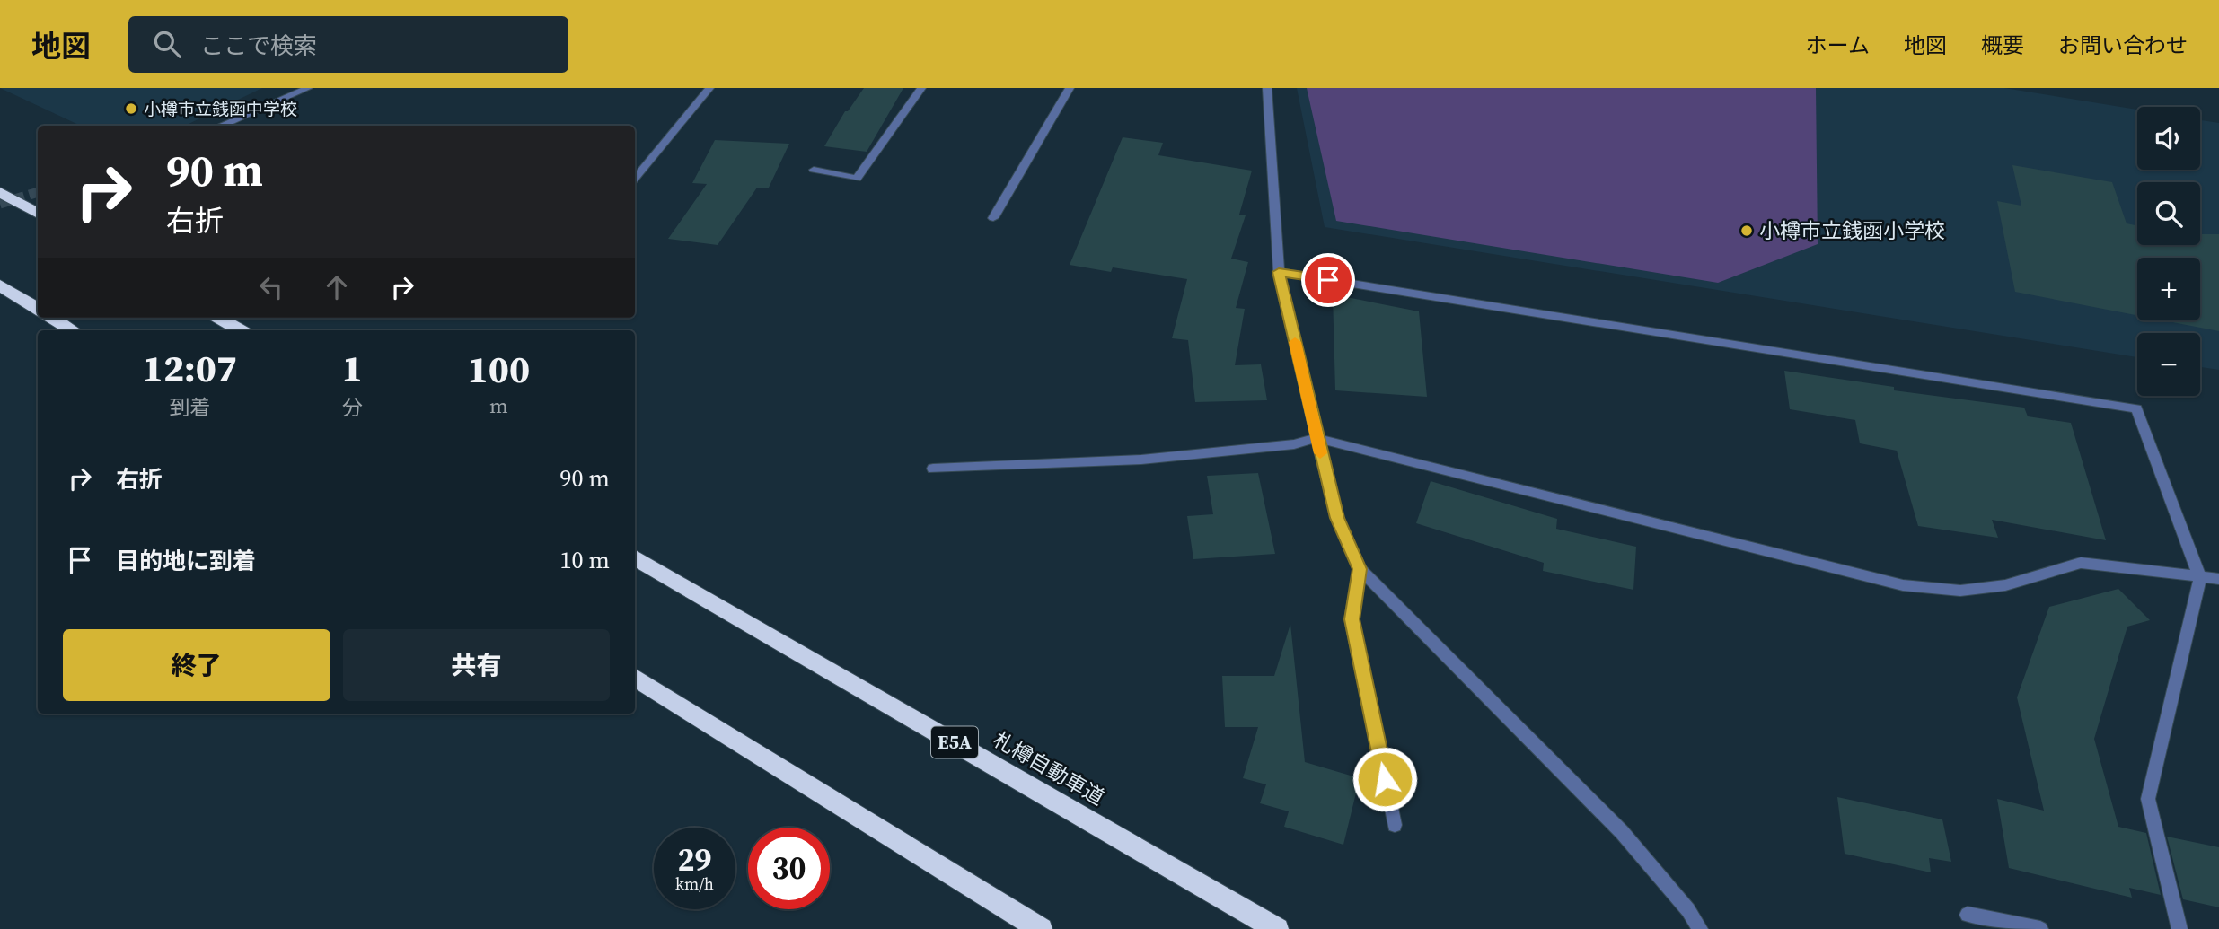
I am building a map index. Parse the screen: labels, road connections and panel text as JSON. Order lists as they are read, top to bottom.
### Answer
{
  "streets": {
    "highway": ["E5A", "札樽自動車道"]
  },
  "places": ["小樽市立銭函中学校", "小樽市立銭函小学校"],
  "page": {
    "header": "地図",
    "search": "ここで検索",
    "nav": [
      "ホーム",
      "地図",
      "概要",
      "お問い合わせ"
    ],
    "map_buttons": ["+", "−"],
    "turn": ["90 m", "右折"],
    "eta": [
      "12:07",
      "到着",
      "1",
      "分",
      "100",
      "m"
    ],
    "list": [
      {
        "name": "右折",
        "value": "90 m"
      },
      {
        "name": "目的地に到着",
        "value": "10 m"
      }
    ],
    "buttons": ["終了", "共有"],
    "speed": "29 km/h",
    "limit": "30"
  }
}
